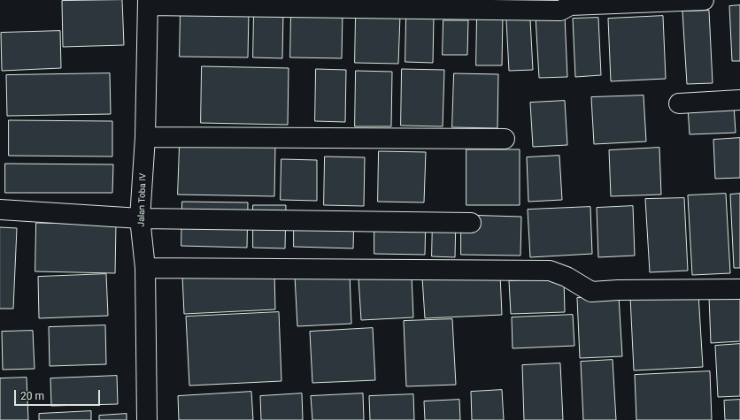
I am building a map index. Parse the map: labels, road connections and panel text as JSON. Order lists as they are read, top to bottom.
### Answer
{
  "streets": {
    "street": ["Jalan Toba IV"]
  },
  "scale_bar": "20 m"
}
